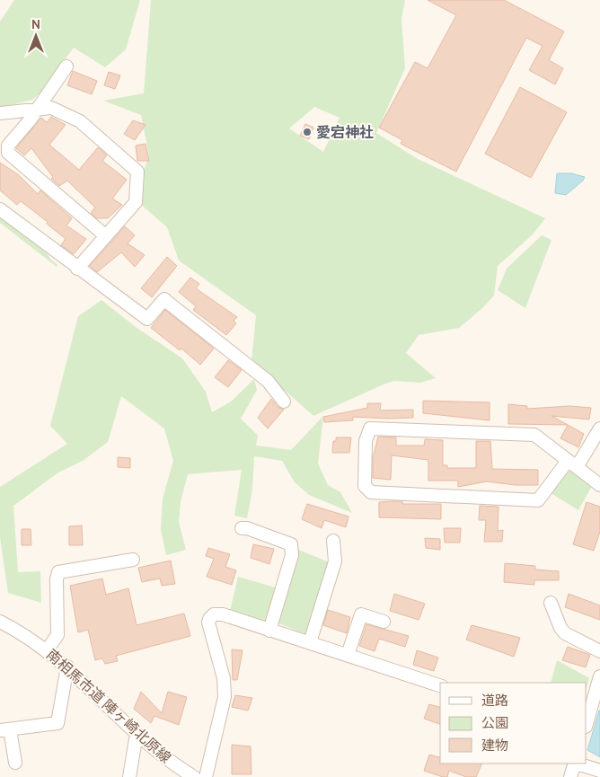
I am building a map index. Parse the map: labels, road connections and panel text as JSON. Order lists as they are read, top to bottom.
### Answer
{
  "streets": {
    "street": ["南相馬市道 陣ヶ崎北原線"]
  },
  "places": ["愛宕神社"],
  "legend": ["道路", "公園", "建物"],
  "north": "top"
}
